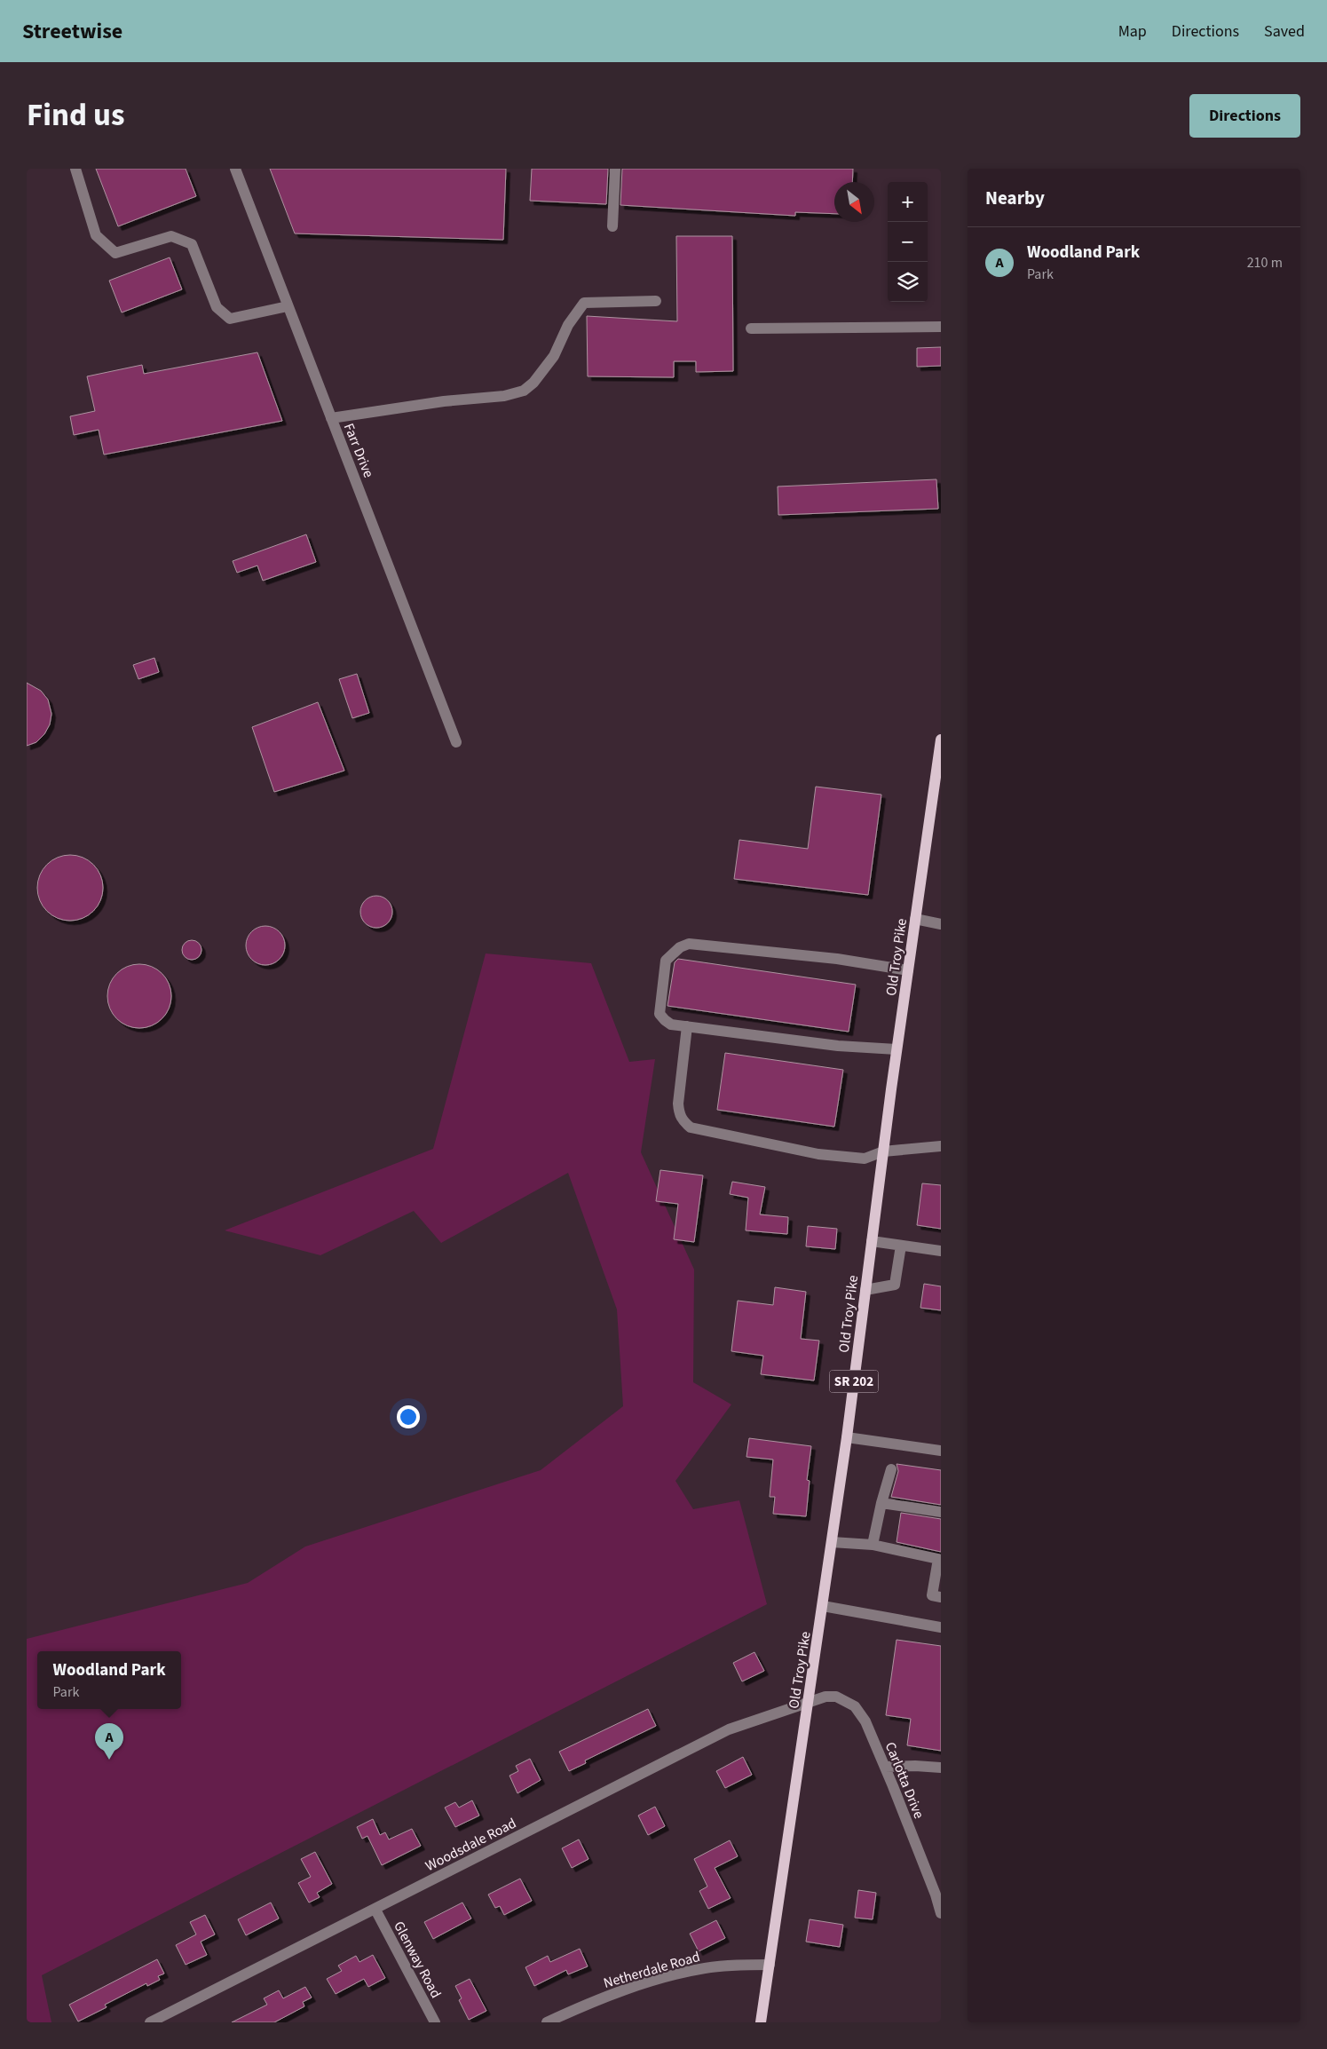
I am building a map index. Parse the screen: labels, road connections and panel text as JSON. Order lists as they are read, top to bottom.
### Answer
{
  "streets": {
    "main road": ["Old Troy Pike", "SR 202"],
    "street": [
      "Farr Drive",
      "Carlotta Drive",
      "Woodsdale Road",
      "Glenway Road",
      "Netherdale Road"
    ]
  },
  "crossings": [
    ["Old Troy Pike", "Carlotta Drive"],
    ["Old Troy Pike", "Woodsdale Road"],
    ["Old Troy Pike", "Netherdale Road"],
    ["Carlotta Drive", "Woodsdale Road"],
    ["Woodsdale Road", "Glenway Road"]
  ],
  "north": "bottom right",
  "page": {
    "header": "Streetwise",
    "nav": ["Map", "Directions", "Saved"],
    "title": "Find us",
    "buttons": "Directions",
    "heading": "Nearby",
    "map_buttons": ["+", "−"],
    "list": [
      {
        "mark": "A",
        "name": "Woodland Park",
        "note": "Park",
        "value": "210 m"
      }
    ],
    "popup": ["Woodland Park", "Park"],
    "pins": "A"
  }
}
